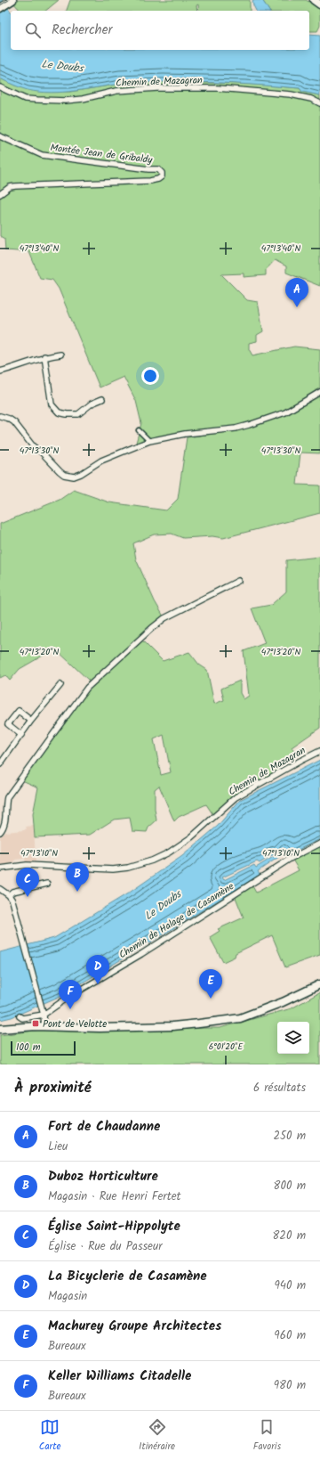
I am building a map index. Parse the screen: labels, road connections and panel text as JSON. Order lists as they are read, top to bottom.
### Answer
{
  "streets": {
    "street": ["Chemin de Mazagran", "Montée Jean de Gribaldy", "Chemin de Halage de Casamène"]
  },
  "water": ["Le Doubs"],
  "places": {
    "transit": ["Pont de Velotte"]
  },
  "scale_bar": "100 m",
  "page": {
    "search": "Rechercher",
    "pins": [
      "A",
      "B",
      "C",
      "D",
      "E",
      "F"
    ],
    "scale": "100 m",
    "heading": ["À proximité", "6 résultats"],
    "list": [
      {
        "mark": "A",
        "name": "Fort de Chaudanne",
        "note": "Lieu",
        "value": "250 m"
      },
      {
        "mark": "B",
        "name": "Duboz Horticulture",
        "note": "Magasin · Rue Henri Fertet",
        "value": "800 m"
      },
      {
        "mark": "C",
        "name": "Église Saint-Hippolyte",
        "note": "Église · Rue du Passeur",
        "value": "820 m"
      },
      {
        "mark": "D",
        "name": "La Bicyclerie de Casamène",
        "note": "Magasin",
        "value": "940 m"
      },
      {
        "mark": "E",
        "name": "Machurey Groupe Architectes",
        "note": "Bureaux",
        "value": "960 m"
      },
      {
        "mark": "F",
        "name": "Keller Williams Citadelle",
        "note": "Bureaux",
        "value": "980 m"
      }
    ],
    "nav": ["Carte", "Itinéraire", "Favoris"]
  },
  "coordinates": [
    "47°13'40\"N",
    "47°13'30\"N",
    "47°13'20\"N",
    "47°13'10\"N",
    "6°01'20\"E"
  ]
}
